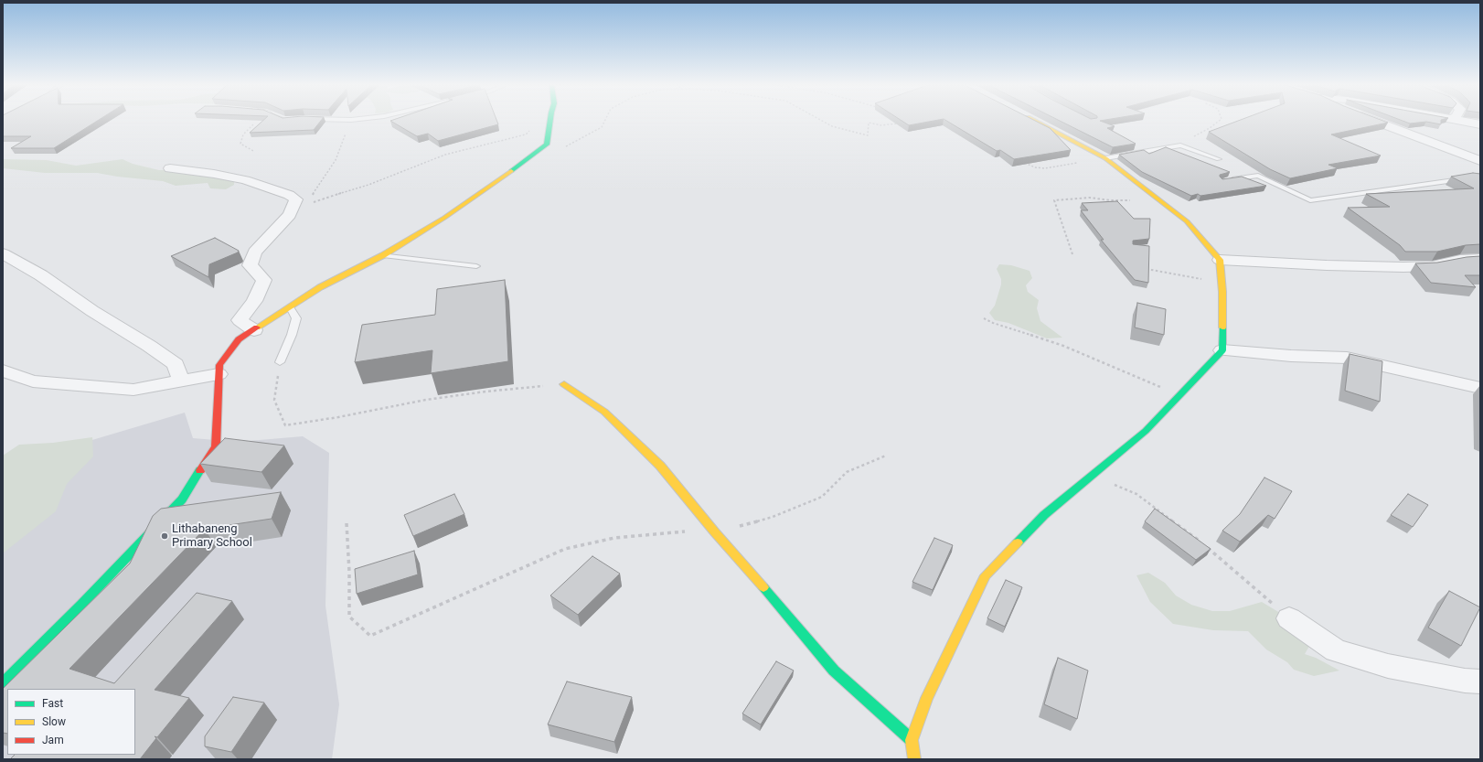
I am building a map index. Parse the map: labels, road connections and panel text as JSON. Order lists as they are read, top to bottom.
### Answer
{
  "places": ["Lithabaneng Primary School"],
  "legend": ["Fast", "Slow", "Jam"]
}
